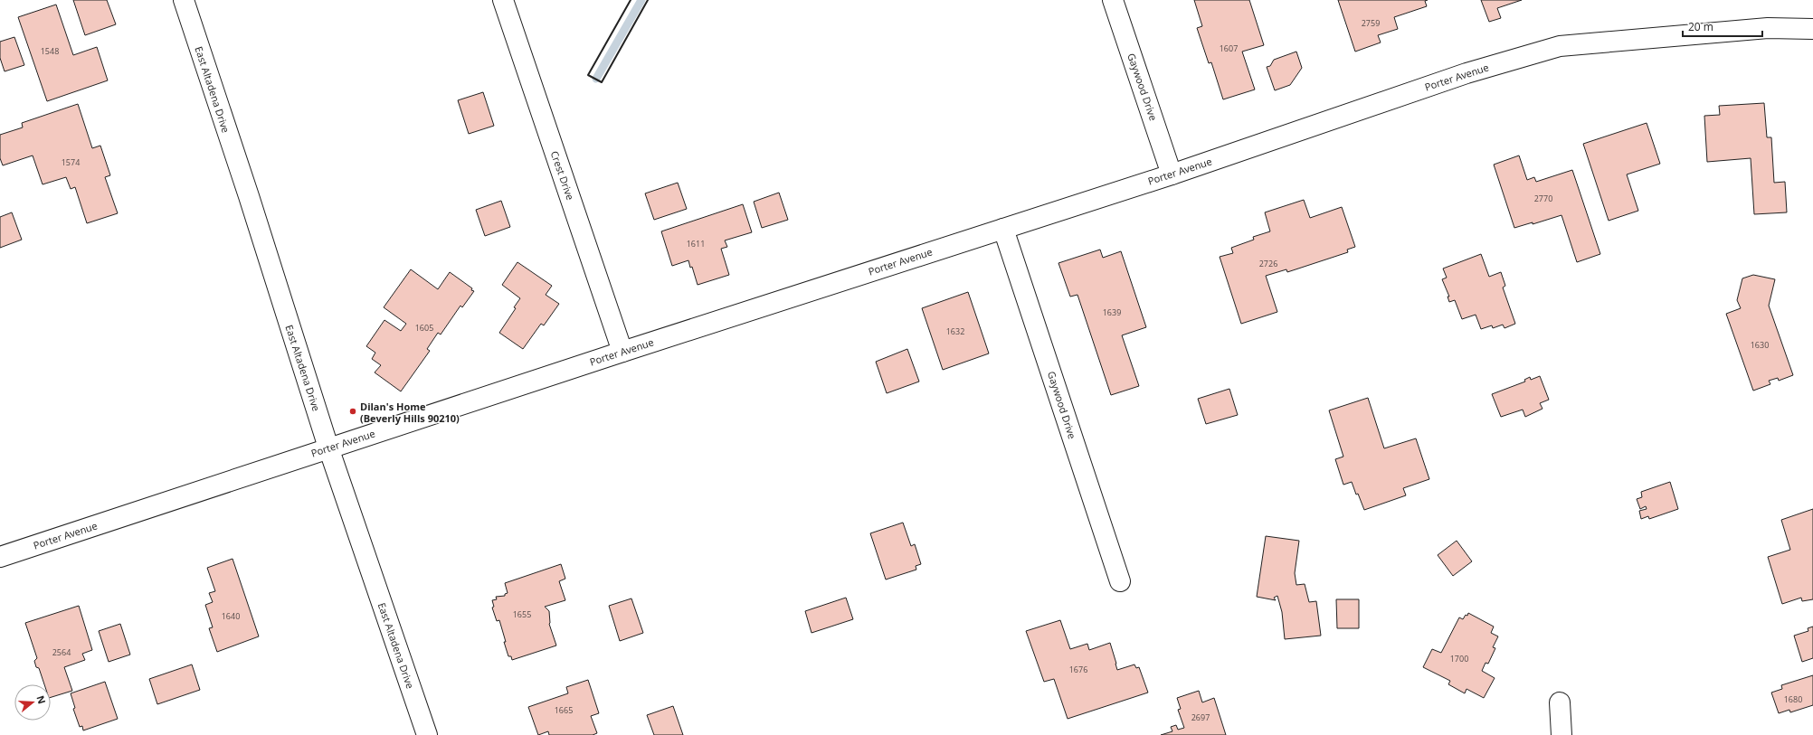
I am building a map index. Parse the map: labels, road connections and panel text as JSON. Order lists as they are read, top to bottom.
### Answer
{
  "streets": {
    "street": [
      "Porter Avenue",
      "Gaywood Drive",
      "East Altadena Drive",
      "Crest Drive"
    ]
  },
  "crossings": [
    ["Porter Avenue", "Gaywood Drive"],
    ["Porter Avenue", "East Altadena Drive"],
    ["Porter Avenue", "Crest Drive"]
  ],
  "places": ["Dilan's Home (Beverly Hills 90210)"],
  "house_numbers": [
    "2759",
    "1607",
    "1548",
    "1574",
    "2770",
    "1611",
    "2726",
    "1639",
    "1605",
    "1632",
    "1630",
    "1655",
    "1640",
    "2564",
    "1700",
    "1676",
    "1680",
    "1665",
    "2697"
  ],
  "scale_bar": "20 m",
  "north": "right"
}
